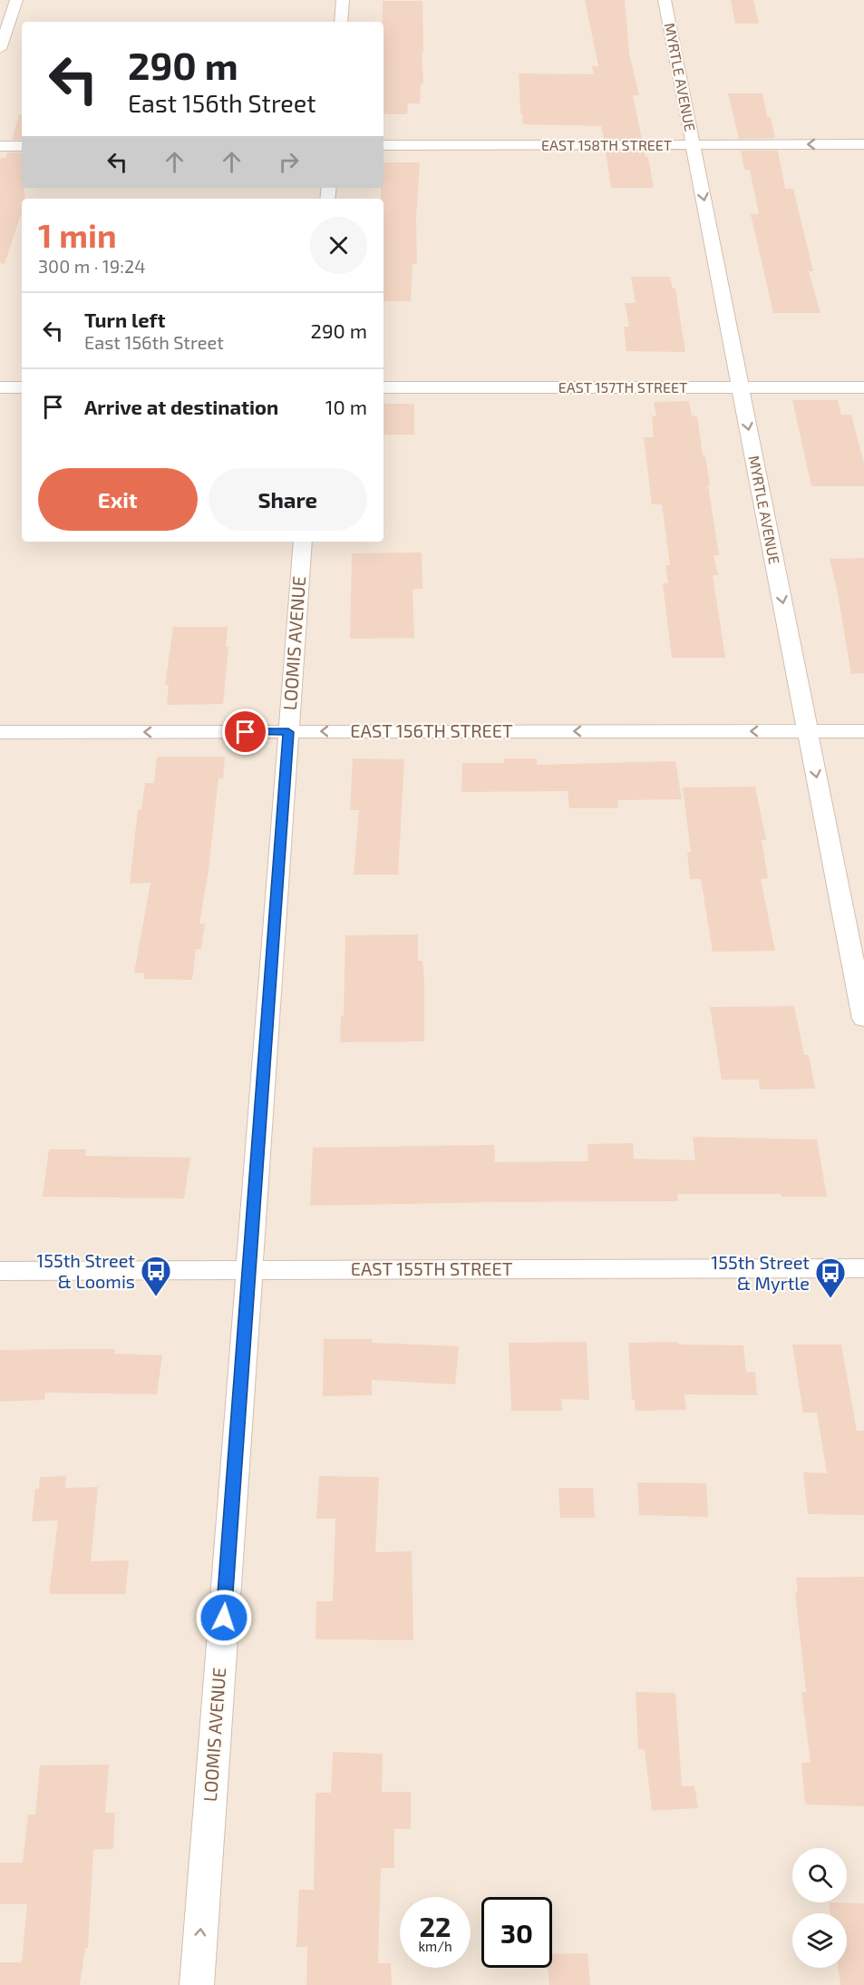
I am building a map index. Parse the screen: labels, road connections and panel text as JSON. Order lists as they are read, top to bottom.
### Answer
{
  "streets": {
    "street": [
      "MYRTLE AVENUE",
      "EAST 158TH STREET",
      "EAST 157TH STREET",
      "LOOMIS AVENUE",
      "EAST 156TH STREET",
      "EAST 155TH STREET"
    ]
  },
  "crossings": [
    ["MYRTLE AVENUE", "EAST 158TH STREET"],
    ["MYRTLE AVENUE", "EAST 157TH STREET"],
    ["MYRTLE AVENUE", "EAST 156TH STREET"],
    ["LOOMIS AVENUE", "EAST 156TH STREET"],
    ["LOOMIS AVENUE", "EAST 155TH STREET"]
  ],
  "one_way": [
    "MYRTLE AVENUE",
    "EAST 158TH STREET",
    "LOOMIS AVENUE",
    "EAST 156TH STREET"
  ],
  "places": {
    "bus stop": ["155th Street & Loomis", "155th Street & Myrtle"]
  },
  "page": {
    "turn": ["290 m", "East 156th Street"],
    "heading": ["1 min", "300 m · 19:24"],
    "list": [
      {
        "name": "Turn left",
        "note": "East 156th Street",
        "value": "290 m"
      },
      {
        "name": "Arrive at destination",
        "value": "10 m"
      }
    ],
    "buttons": ["Exit", "Share"],
    "speed": "22 km/h",
    "limit": "30"
  }
}
